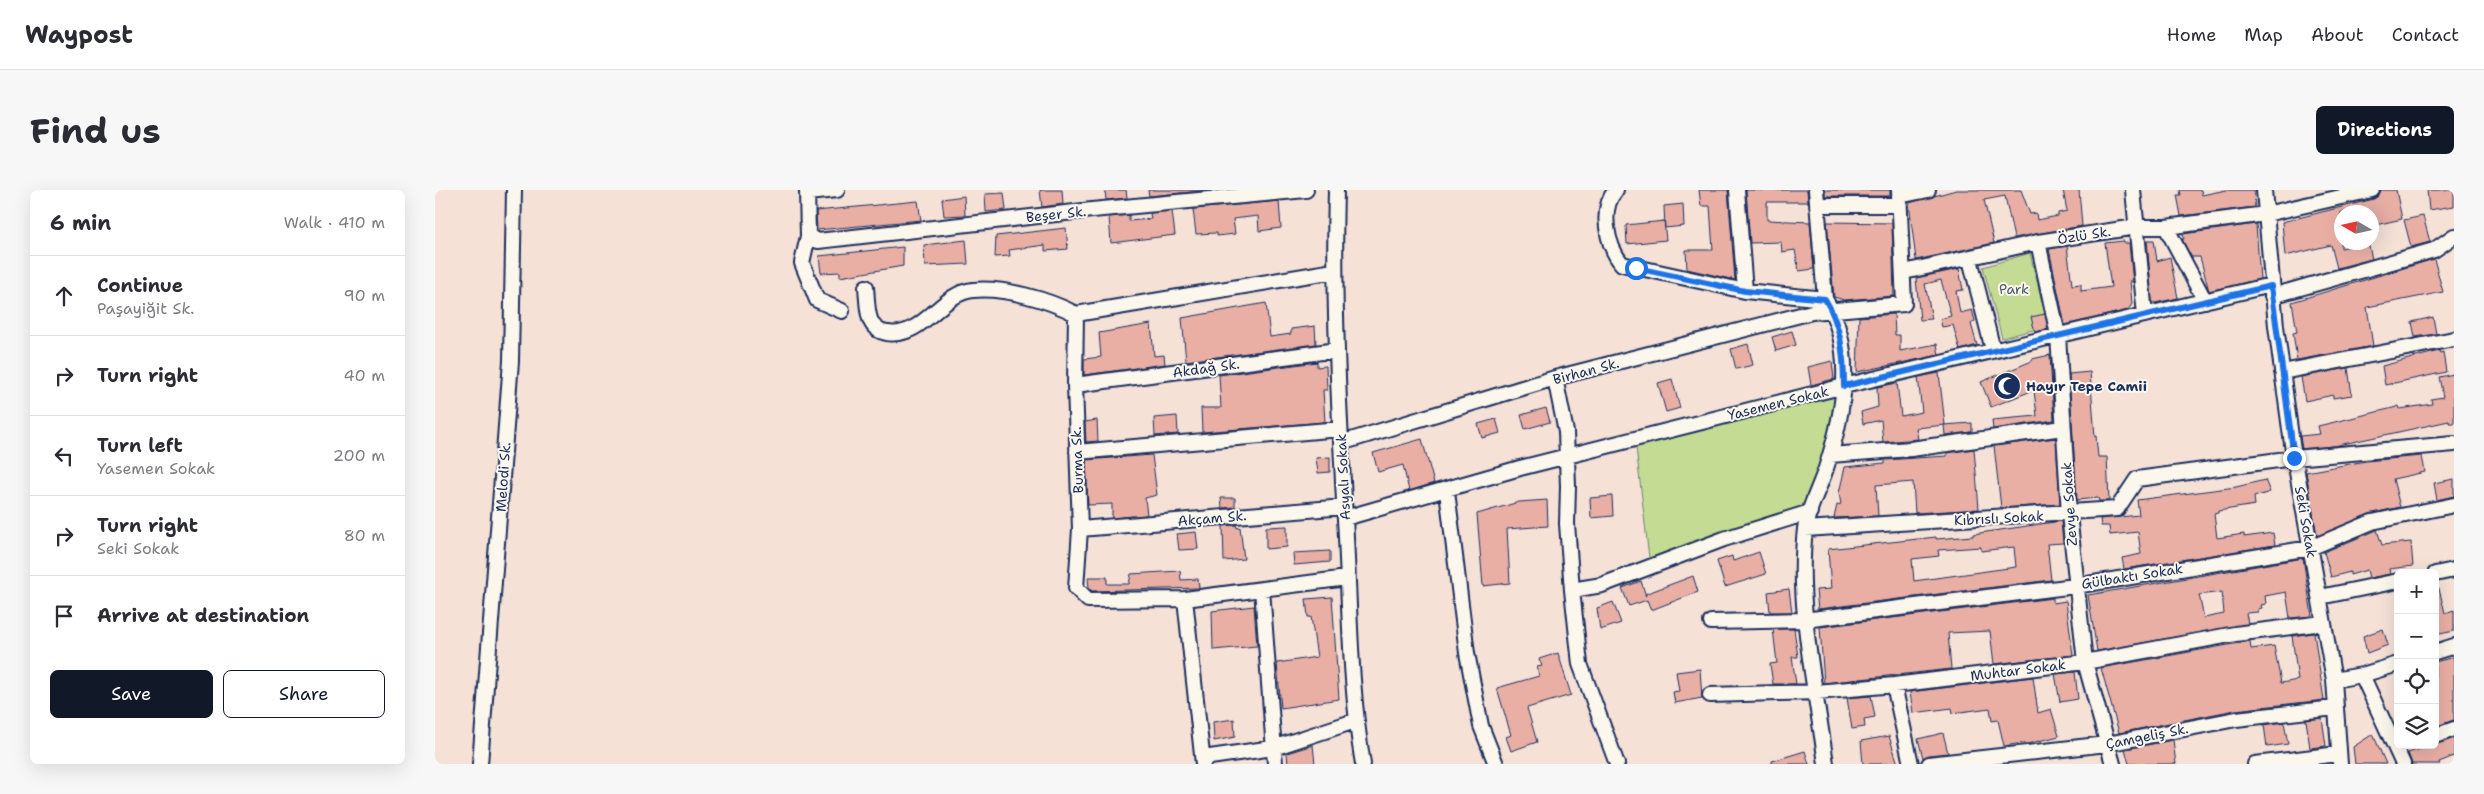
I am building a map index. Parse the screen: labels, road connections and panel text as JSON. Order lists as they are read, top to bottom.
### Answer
{
  "streets": {
    "street": [
      "Beşer Sk.",
      "Özlü Sk.",
      "Akdağ Sk.",
      "Birhan Sk.",
      "Yasemen Sokak",
      "Burma Sk.",
      "Melodi Sk.",
      "Asyalı Sokak",
      "Zevye Sokak",
      "Akçam Sk.",
      "Kıbrıslı Sokak",
      "Seki Sokak",
      "Gülbaktı Sokak",
      "Muhtar Sokak",
      "Çamgeliş Sk."
    ]
  },
  "crossings": [
    ["Özlü Sk.", "Birhan Sk."],
    ["Özlü Sk.", "Zevye Sokak"],
    ["Özlü Sk.", "Seki Sokak"],
    ["Akdağ Sk.", "Burma Sk."],
    ["Akdağ Sk.", "Asyalı Sokak"],
    ["Birhan Sk.", "Burma Sk."],
    ["Birhan Sk.", "Asyalı Sokak"],
    ["Yasemen Sokak", "Asyalı Sokak"],
    ["Yasemen Sokak", "Zevye Sokak"],
    ["Yasemen Sokak", "Akçam Sk."],
    ["Yasemen Sokak", "Seki Sokak"],
    ["Burma Sk.", "Asyalı Sokak"],
    ["Burma Sk.", "Akçam Sk."],
    ["Asyalı Sokak", "Akçam Sk."],
    ["Zevye Sokak", "Kıbrıslı Sokak"],
    ["Zevye Sokak", "Gülbaktı Sokak"],
    ["Zevye Sokak", "Muhtar Sokak"],
    ["Zevye Sokak", "Çamgeliş Sk."],
    ["Kıbrıslı Sokak", "Seki Sokak"],
    ["Seki Sokak", "Gülbaktı Sokak"],
    ["Seki Sokak", "Muhtar Sokak"],
    ["Seki Sokak", "Çamgeliş Sk."]
  ],
  "parks": ["Park"],
  "places": {
    "mosque": ["Hayır Tepe Camii"]
  },
  "north": "left",
  "page": {
    "header": "Waypost",
    "nav": [
      "Home",
      "Map",
      "About",
      "Contact"
    ],
    "buttons": [
      "Directions",
      ["Save", "Share"]
    ],
    "title": "Find us",
    "heading": ["6 min", "Walk · 410 m"],
    "list": [
      ["Continue", "Paşayiğit Sk.", "90 m"],
      ["Turn right", "40 m"],
      ["Turn left", "Yasemen Sokak", "200 m"],
      ["Turn right", "Seki Sokak", "80 m"],
      "Arrive at destination"
    ],
    "map_buttons": ["+", "−"]
  }
}
